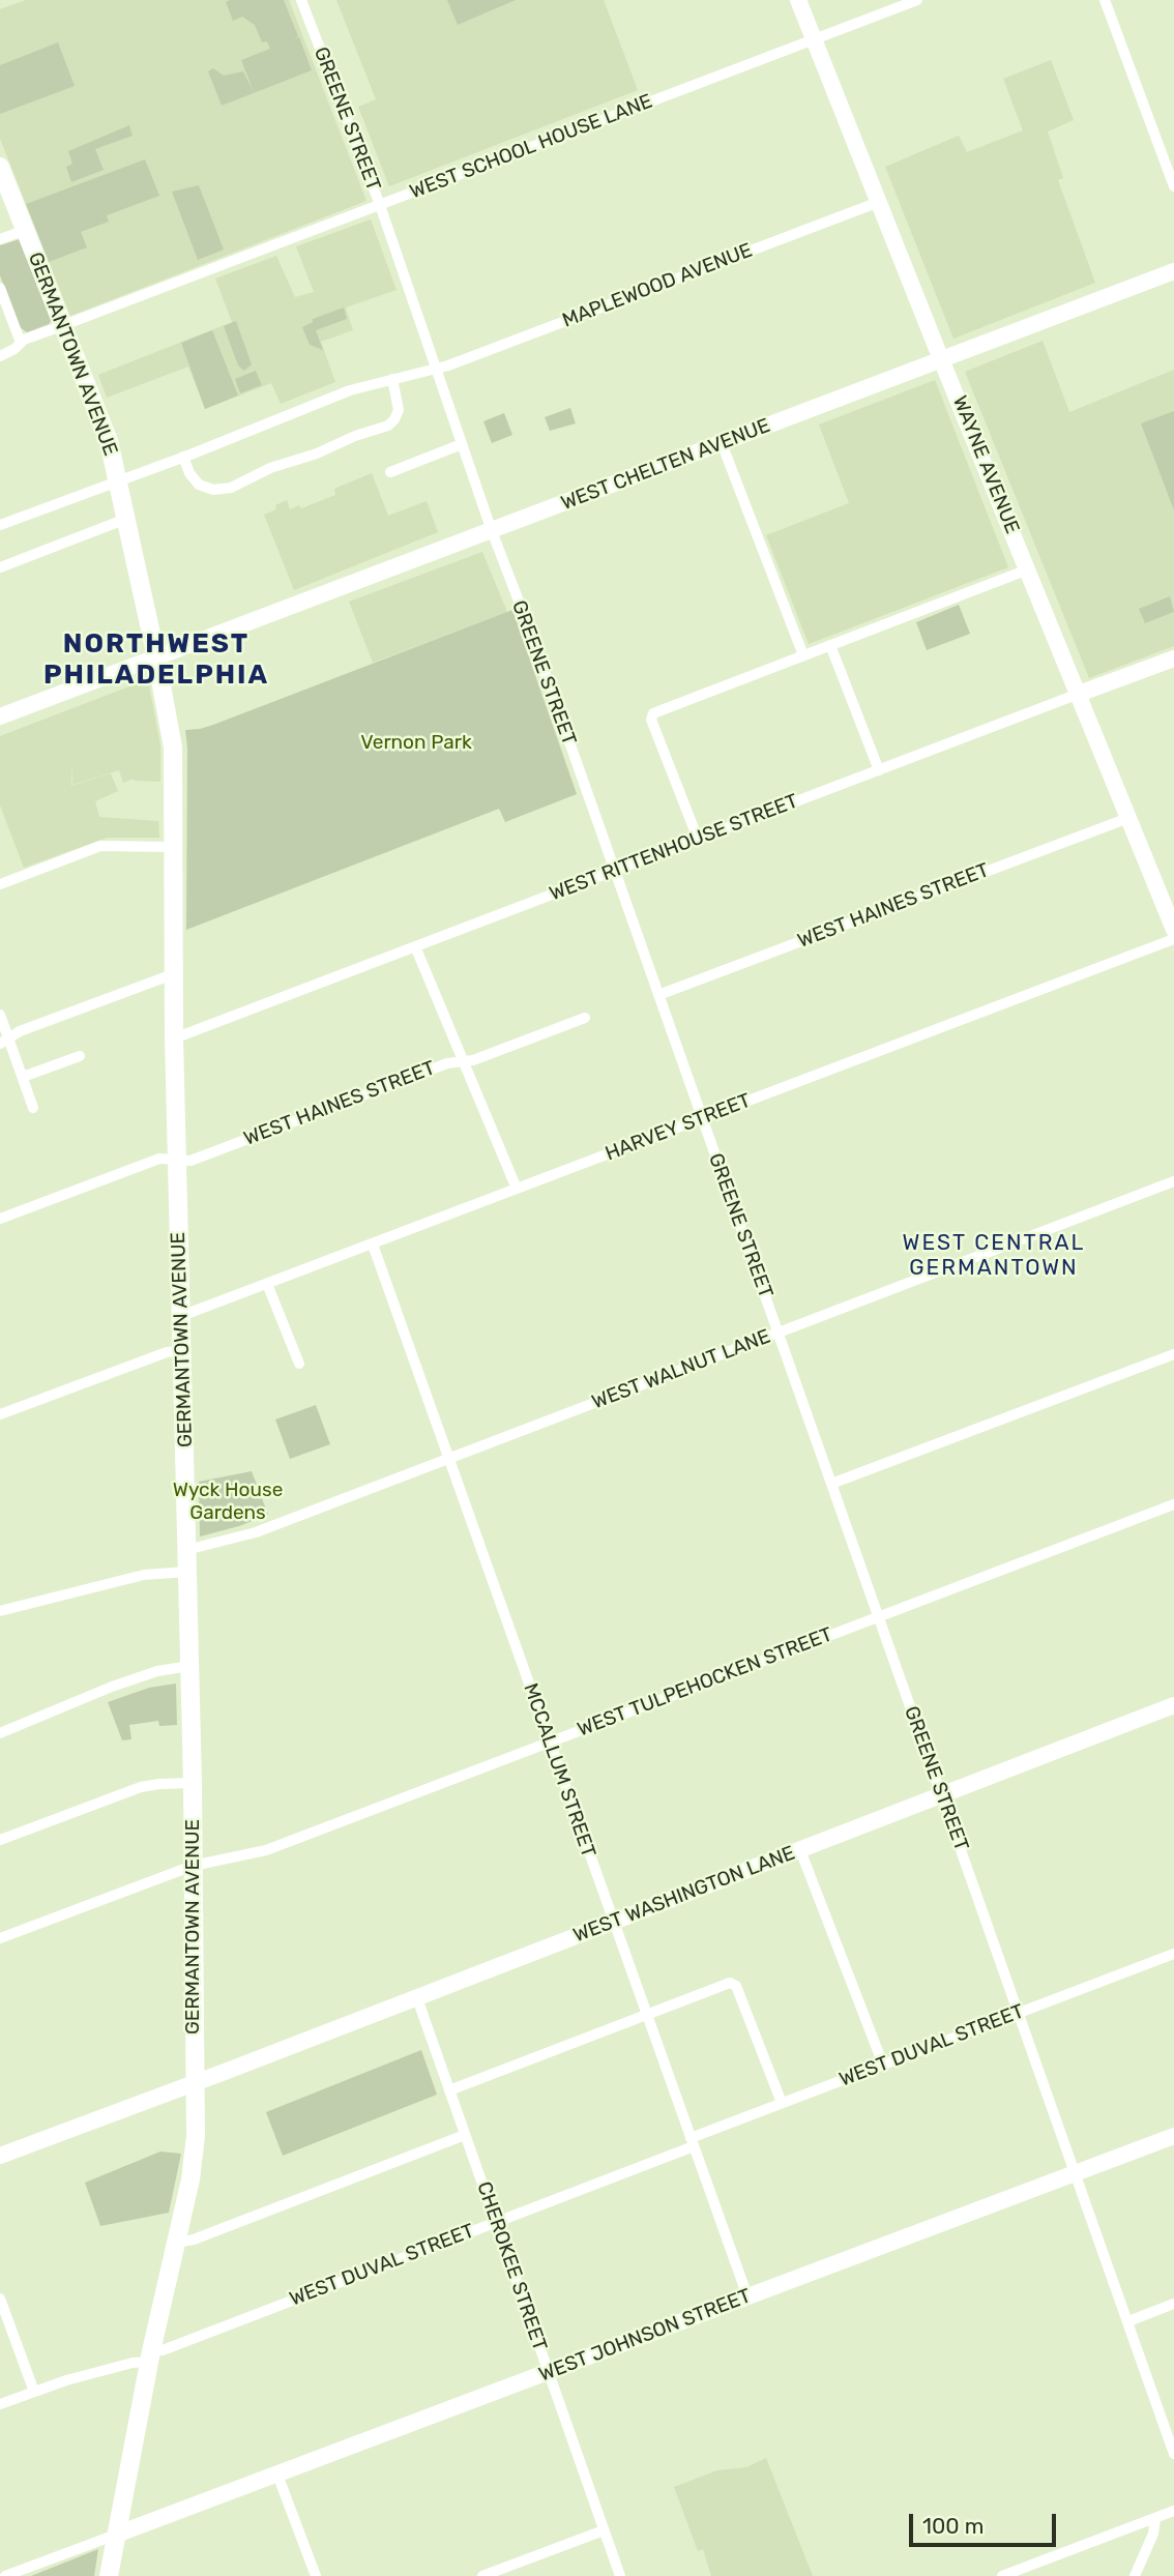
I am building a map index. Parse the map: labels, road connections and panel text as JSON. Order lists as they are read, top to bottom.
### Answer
{
  "streets": {
    "main road": ["GERMANTOWN AVENUE"],
    "street": [
      "GREENE STREET",
      "WEST SCHOOL HOUSE LANE",
      "MAPLEWOOD AVENUE",
      "WEST CHELTEN AVENUE",
      "WAYNE AVENUE",
      "WEST RITTENHOUSE STREET",
      "WEST HAINES STREET",
      "HARVEY STREET",
      "WEST WALNUT LANE",
      "WEST TULPEHOCKEN STREET",
      "MCCALLUM STREET",
      "WEST WASHINGTON LANE",
      "WEST DUVAL STREET",
      "CHEROKEE STREET",
      "WEST JOHNSON STREET"
    ]
  },
  "crossings": [
    ["GREENE STREET", "WEST SCHOOL HOUSE LANE"],
    ["GREENE STREET", "MAPLEWOOD AVENUE"],
    ["GREENE STREET", "WEST CHELTEN AVENUE"],
    ["GREENE STREET", "WEST RITTENHOUSE STREET"],
    ["GREENE STREET", "WEST HAINES STREET"],
    ["GREENE STREET", "HARVEY STREET"],
    ["GREENE STREET", "WEST WALNUT LANE"],
    ["GREENE STREET", "WEST TULPEHOCKEN STREET"],
    ["GREENE STREET", "WEST WASHINGTON LANE"],
    ["GREENE STREET", "WEST DUVAL STREET"],
    ["GREENE STREET", "WEST JOHNSON STREET"],
    ["WEST SCHOOL HOUSE LANE", "GERMANTOWN AVENUE"],
    ["WEST SCHOOL HOUSE LANE", "WAYNE AVENUE"],
    ["MAPLEWOOD AVENUE", "GERMANTOWN AVENUE"],
    ["MAPLEWOOD AVENUE", "WAYNE AVENUE"],
    ["GERMANTOWN AVENUE", "WEST CHELTEN AVENUE"],
    ["GERMANTOWN AVENUE", "WEST RITTENHOUSE STREET"],
    ["GERMANTOWN AVENUE", "WEST HAINES STREET"],
    ["GERMANTOWN AVENUE", "HARVEY STREET"],
    ["GERMANTOWN AVENUE", "WEST WALNUT LANE"],
    ["GERMANTOWN AVENUE", "WEST TULPEHOCKEN STREET"],
    ["GERMANTOWN AVENUE", "WEST WASHINGTON LANE"],
    ["GERMANTOWN AVENUE", "WEST DUVAL STREET"],
    ["GERMANTOWN AVENUE", "WEST JOHNSON STREET"],
    ["WEST CHELTEN AVENUE", "WAYNE AVENUE"],
    ["WAYNE AVENUE", "WEST RITTENHOUSE STREET"],
    ["WAYNE AVENUE", "WEST HAINES STREET"],
    ["HARVEY STREET", "MCCALLUM STREET"],
    ["WEST WALNUT LANE", "MCCALLUM STREET"],
    ["WEST TULPEHOCKEN STREET", "MCCALLUM STREET"],
    ["MCCALLUM STREET", "WEST WASHINGTON LANE"],
    ["MCCALLUM STREET", "WEST DUVAL STREET"],
    ["MCCALLUM STREET", "WEST JOHNSON STREET"],
    ["WEST WASHINGTON LANE", "CHEROKEE STREET"],
    ["WEST DUVAL STREET", "CHEROKEE STREET"],
    ["CHEROKEE STREET", "WEST JOHNSON STREET"]
  ],
  "districts": ["NORTHWEST PHILADELPHIA", "WEST CENTRAL GERMANTOWN"],
  "parks": ["Vernon Park", "Wyck House Gardens"],
  "scale_bar": "100 m"
}
